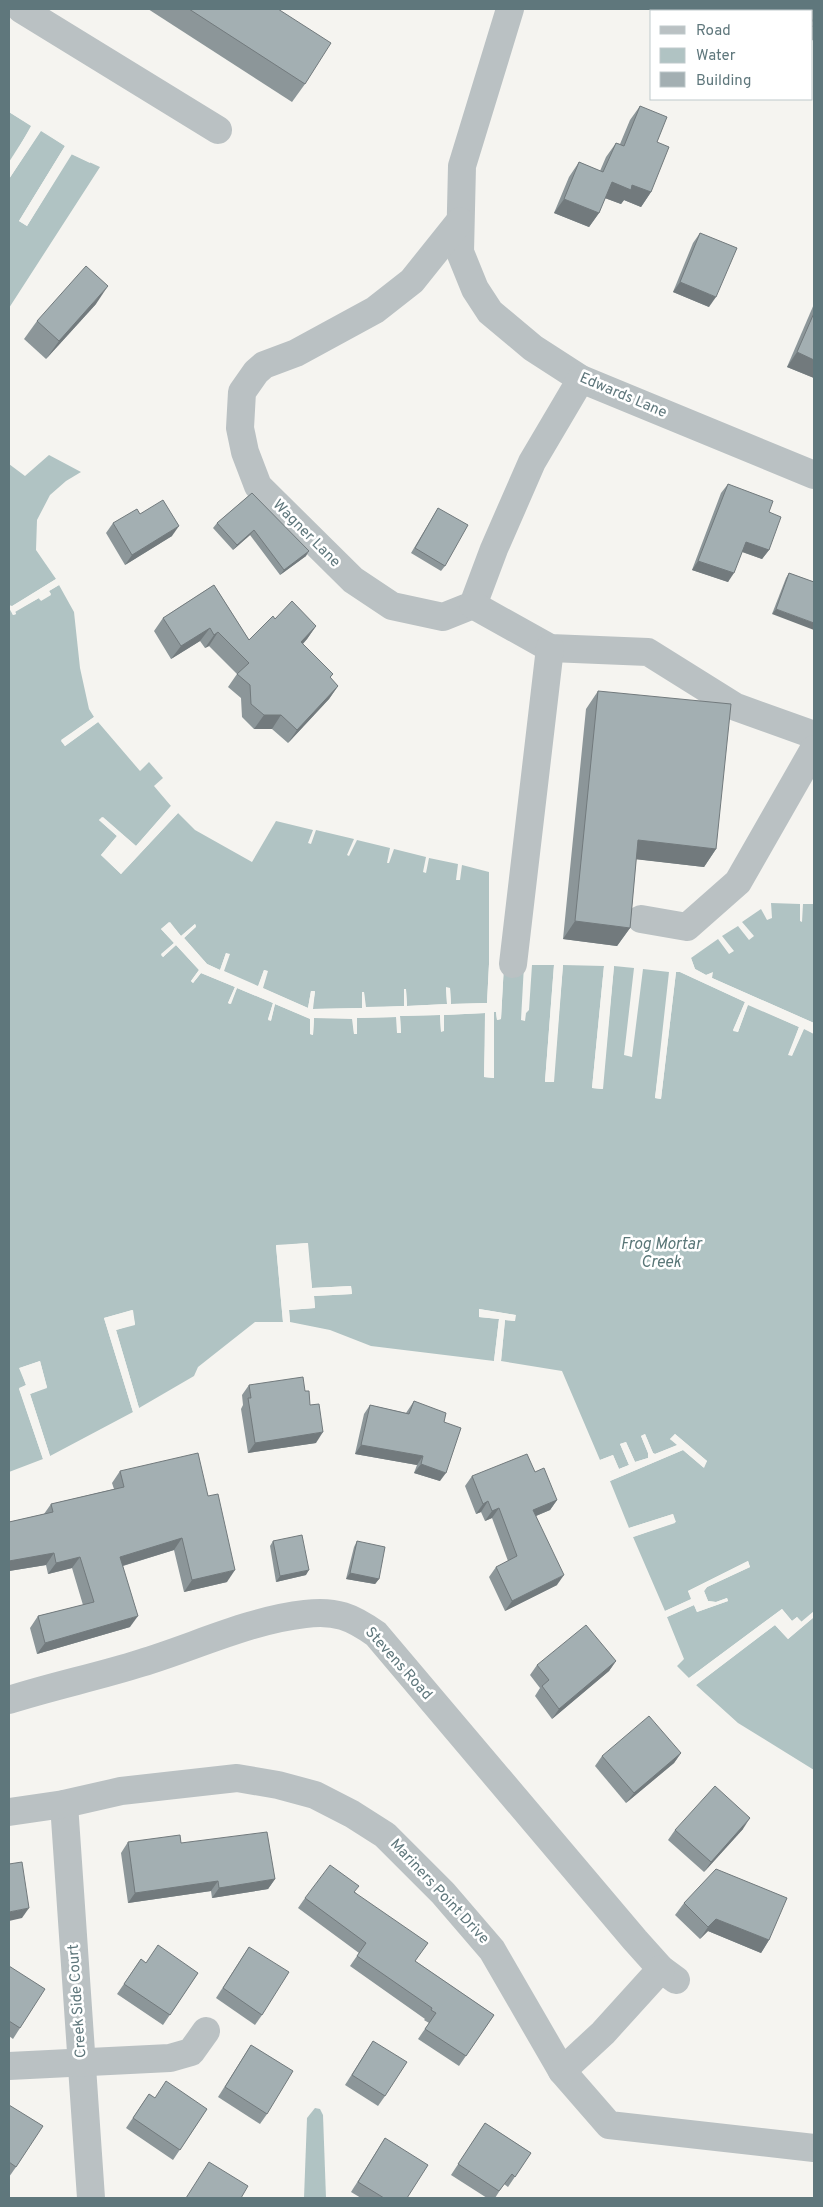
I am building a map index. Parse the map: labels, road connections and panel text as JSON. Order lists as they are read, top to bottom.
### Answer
{
  "streets": {
    "street": [
      "Edwards Lane",
      "Wagner Lane",
      "Stevens Road",
      "Mariners Point Drive",
      "Creek Side Court"
    ]
  },
  "crossings": [
    ["Edwards Lane", "Wagner Lane"],
    ["Stevens Road", "Mariners Point Drive"],
    ["Mariners Point Drive", "Creek Side Court"]
  ],
  "water": ["Frog Mortar Creek"],
  "legend": ["Road", "Water", "Building"]
}
